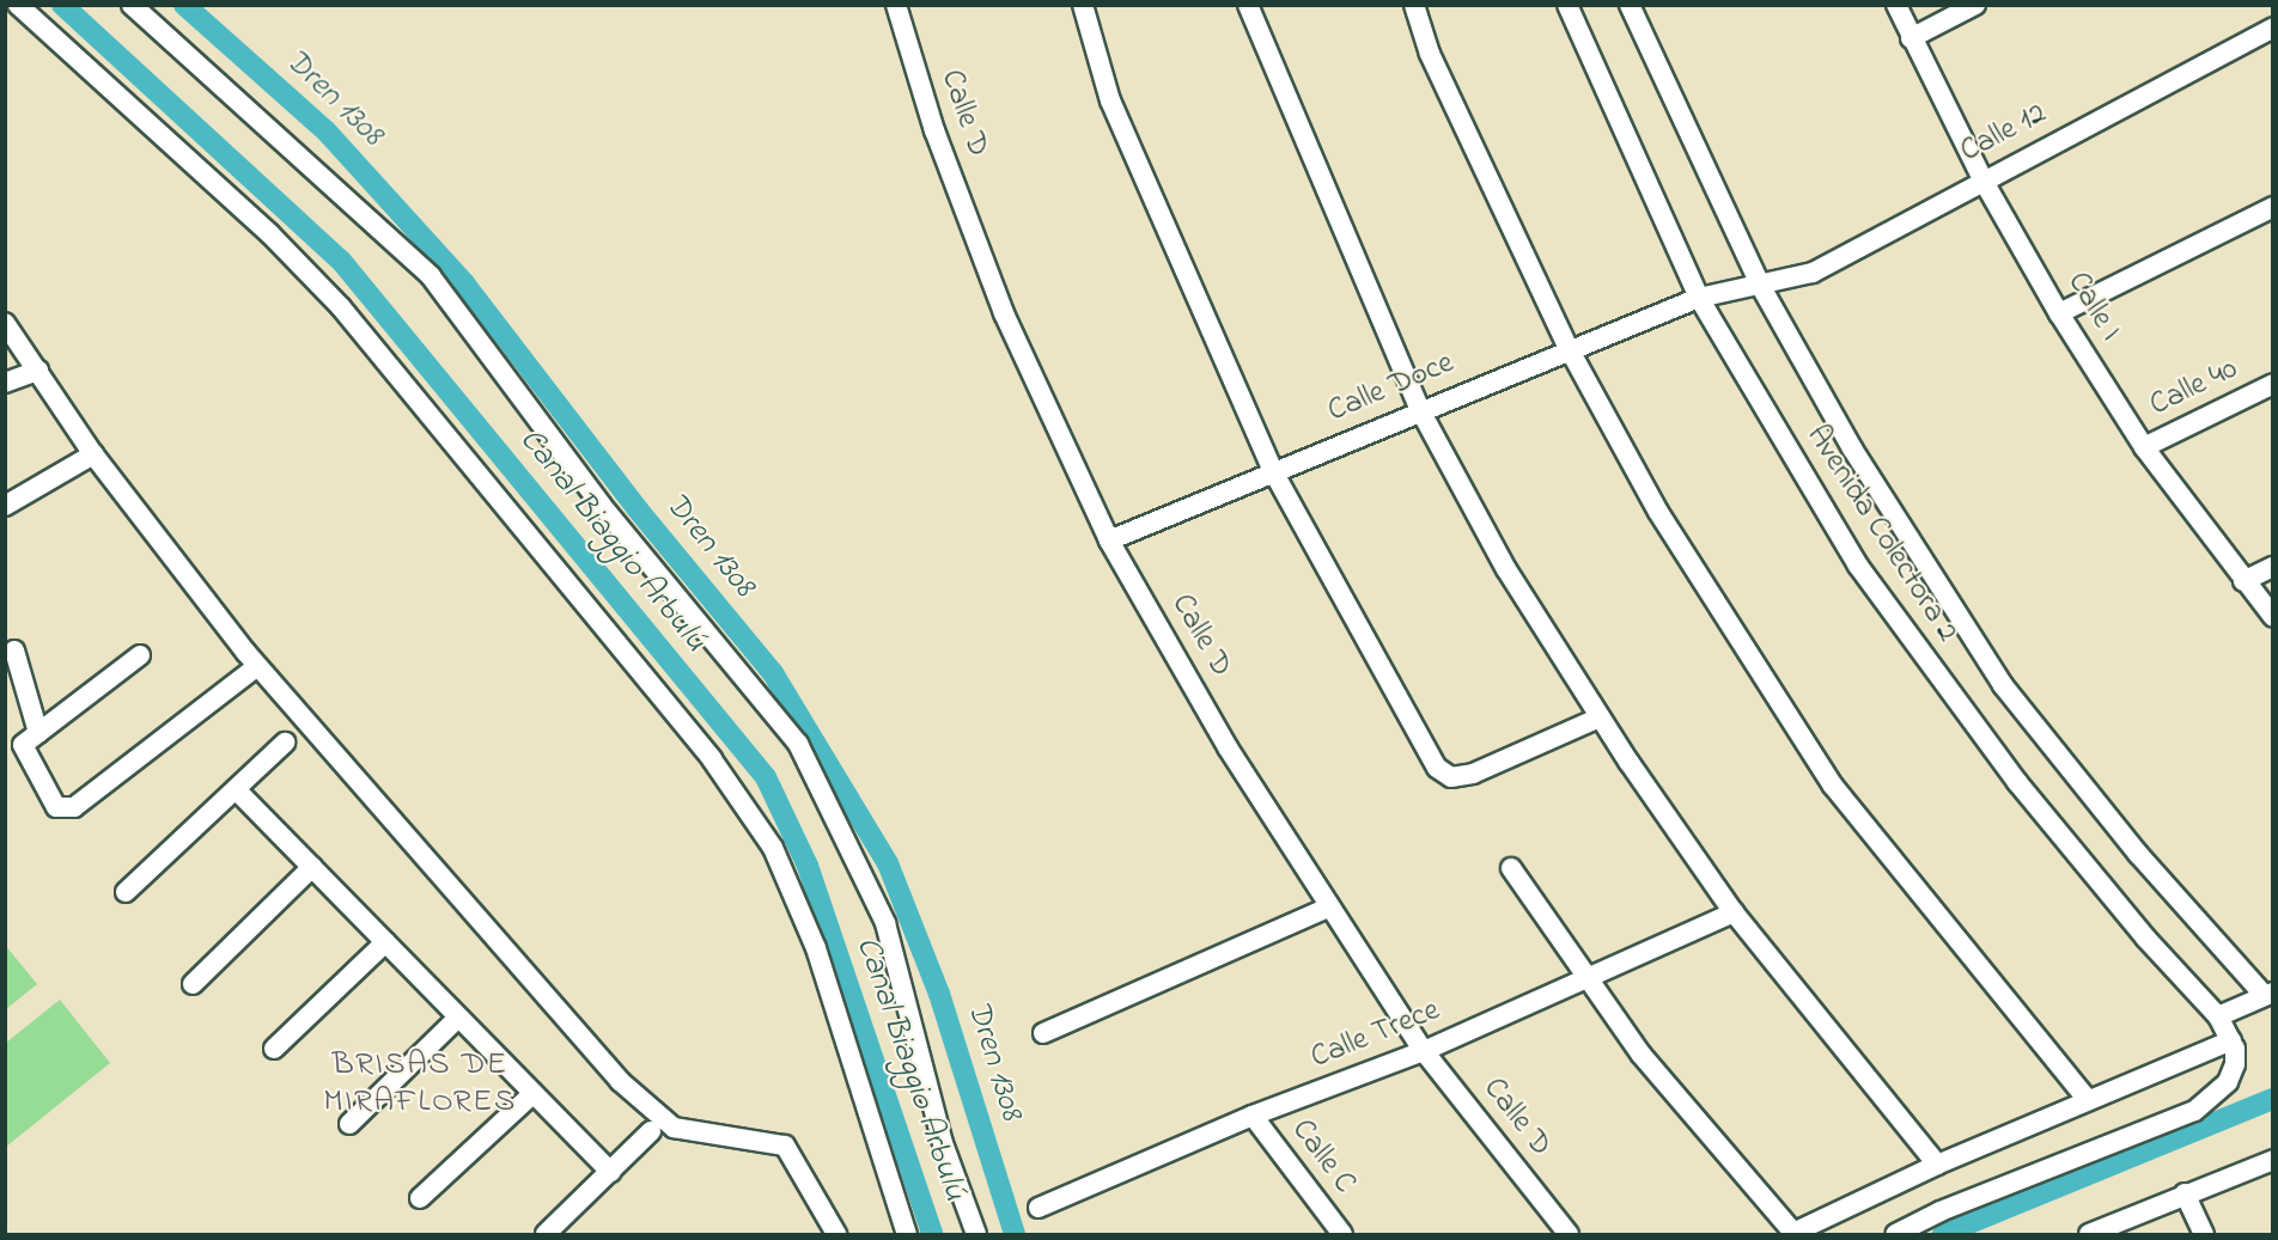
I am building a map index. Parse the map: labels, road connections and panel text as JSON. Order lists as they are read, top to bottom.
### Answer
{
  "streets": {
    "street": [
      "Calle D",
      "Calle 12",
      "Calle I",
      "Calle Doce",
      "Calle 40",
      "Avenida Colectora 2",
      "Calle Trece",
      "Calle C"
    ]
  },
  "crossings": [
    ["Calle D", "Calle Doce"],
    ["Calle D", "Calle Trece"],
    ["Calle 12", "Calle I"],
    ["Calle 12", "Calle Doce"],
    ["Calle 12", "Avenida Colectora 2"],
    ["Calle I", "Calle 40"],
    ["Calle Doce", "Avenida Colectora 2"],
    ["Calle Trece", "Calle C"]
  ],
  "districts": ["BRISAS DE MIRAFLORES"],
  "water": ["Dren 1308", "Canal Biaggio Arbulú"]
}
